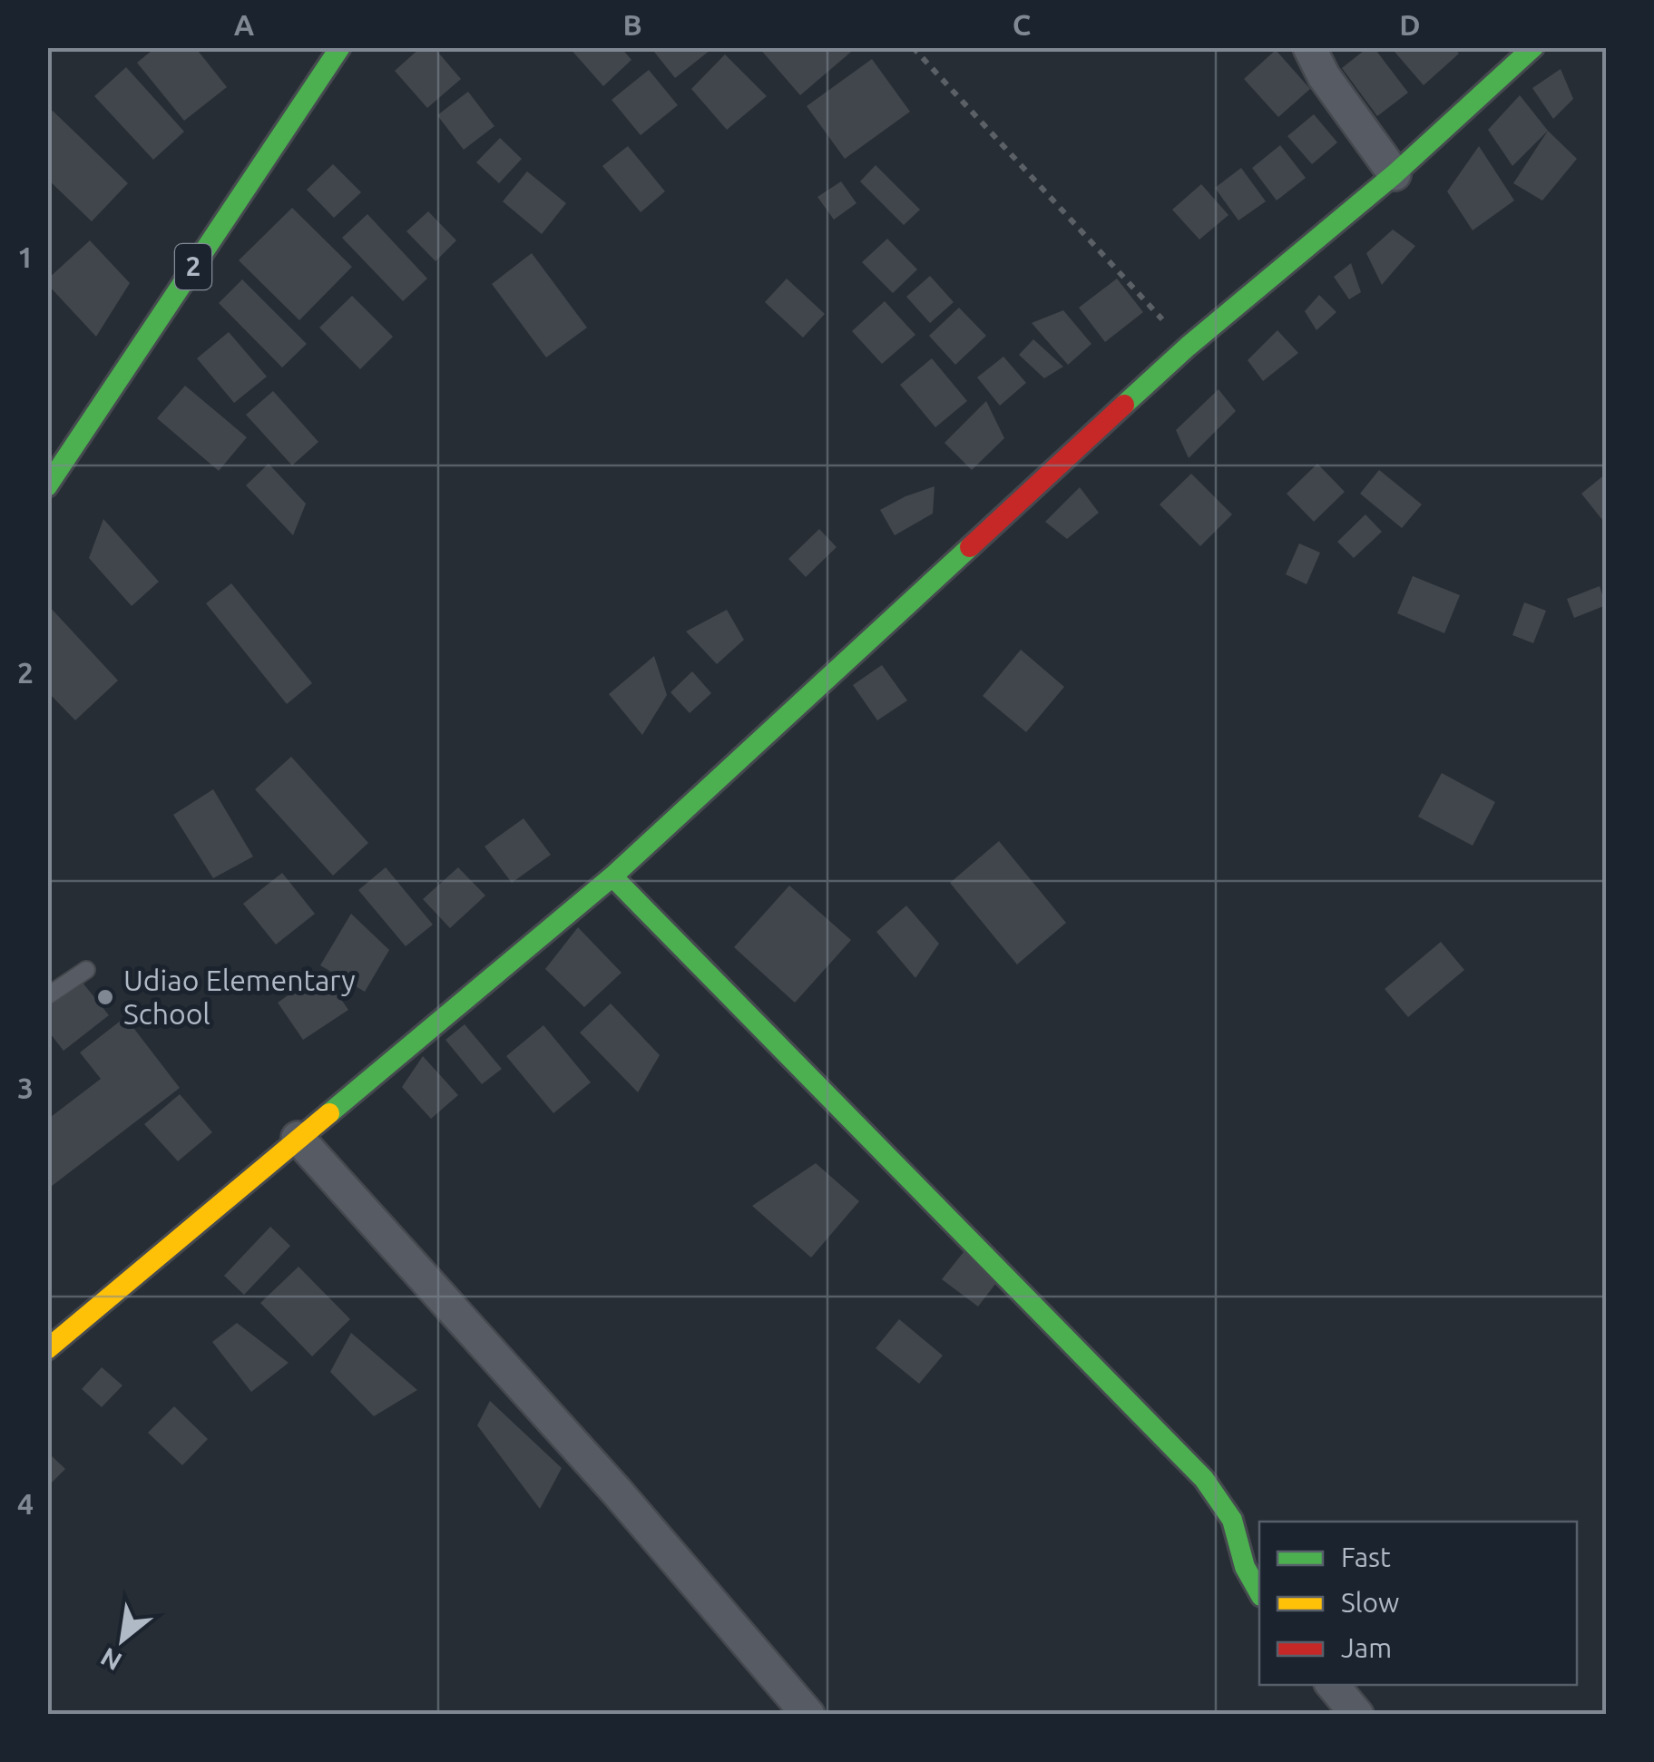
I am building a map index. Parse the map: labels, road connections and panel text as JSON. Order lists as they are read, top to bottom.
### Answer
{
  "streets": {
    "main road": ["2"]
  },
  "places": ["Udiao Elementary School"],
  "legend": ["Fast", "Slow", "Jam"],
  "north": "bottom left",
  "grid": {
    "columns": [
      "A",
      "B",
      "C",
      "D"
    ],
    "rows": [
      "1",
      "2",
      "3",
      "4"
    ]
  }
}
